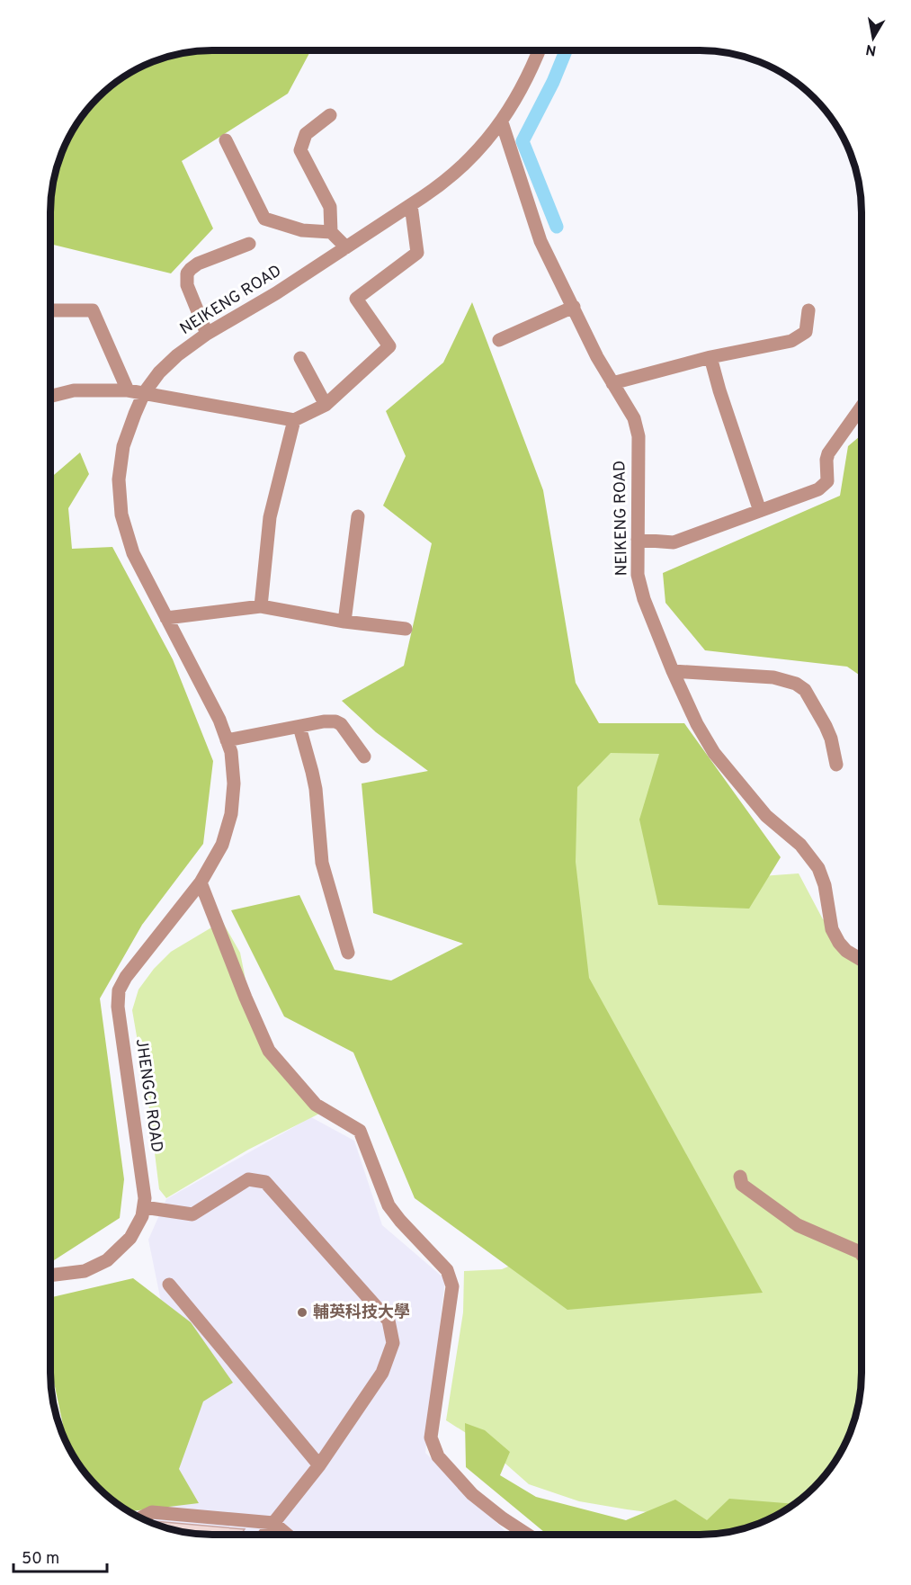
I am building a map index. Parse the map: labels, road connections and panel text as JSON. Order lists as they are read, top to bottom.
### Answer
{
  "streets": {
    "street": ["NEIKENG ROAD", "JHENGCI ROAD"]
  },
  "crossings": [
    ["NEIKENG ROAD", "JHENGCI ROAD"]
  ],
  "places": ["輔英科技大學"],
  "scale_bar": "50 m",
  "north": "bottom"
}
